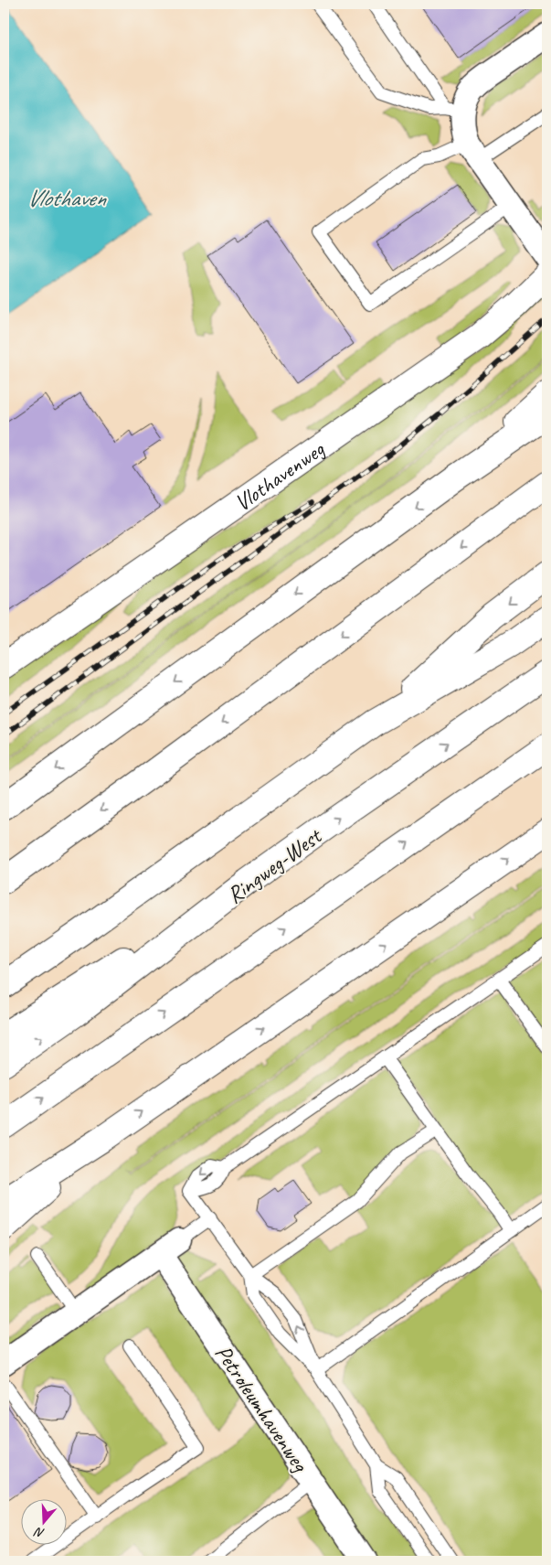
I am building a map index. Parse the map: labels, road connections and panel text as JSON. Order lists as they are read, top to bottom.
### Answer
{
  "streets": {
    "main road": ["Vlothavenweg", "Ringweg-West"],
    "street": ["Petroleumhavenweg"]
  },
  "water": ["Vlothaven"],
  "north": "bottom"
}
